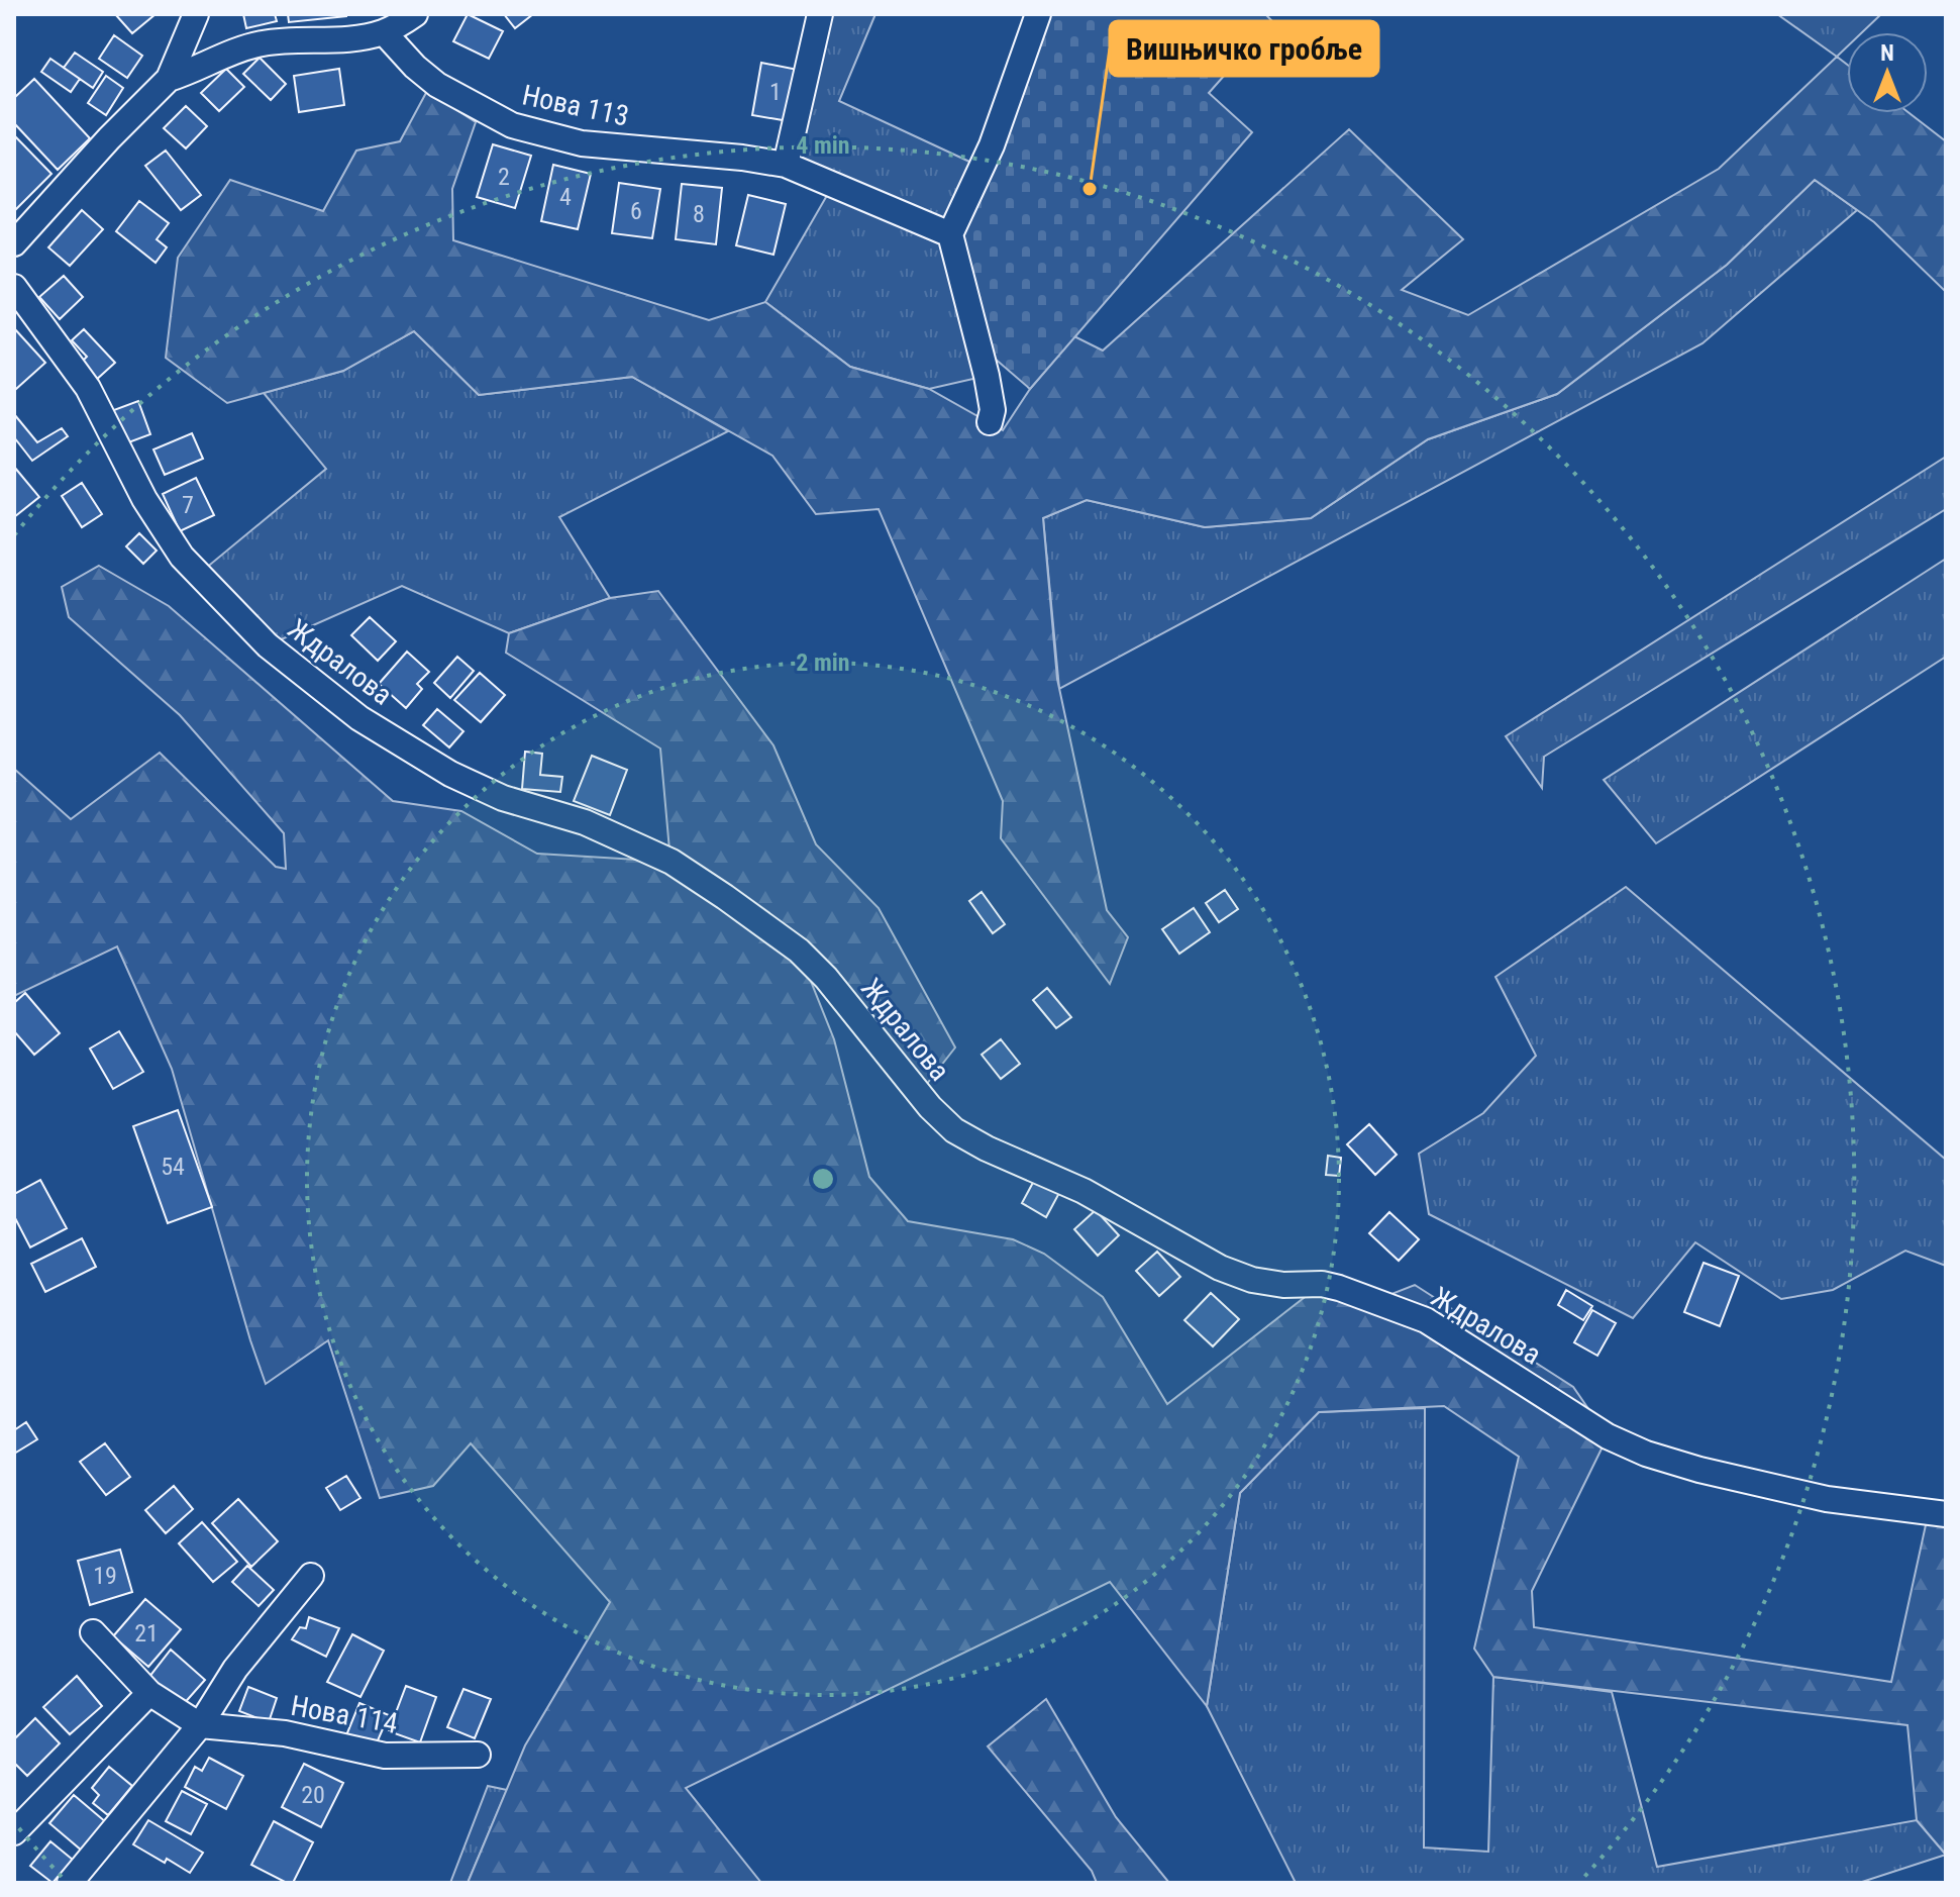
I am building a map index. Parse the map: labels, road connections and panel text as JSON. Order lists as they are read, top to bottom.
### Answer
{
  "streets": {
    "street": ["Нова 113", "Ждралова", "Нова 114"]
  },
  "places": ["Вишњичко гробље"],
  "house_numbers": [
    "1",
    "2",
    "4",
    "6",
    "8",
    "7",
    "54",
    "19",
    "21",
    "20"
  ],
  "north": "top",
  "rings": ["4 min", "2 min"]
}
